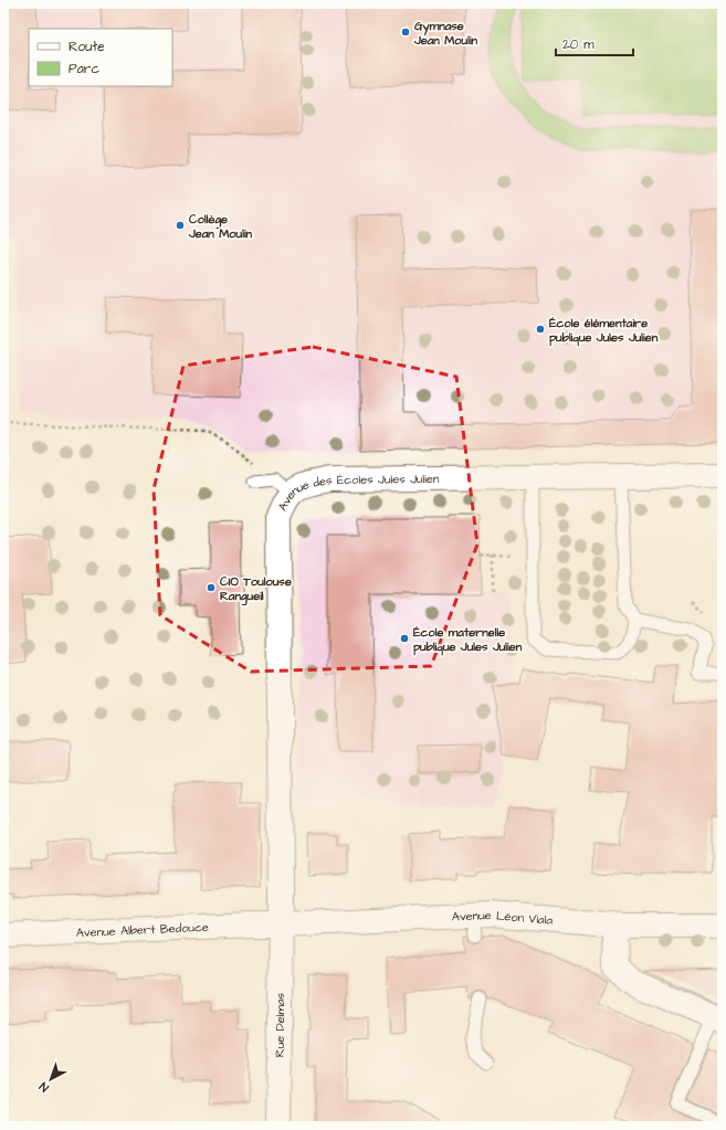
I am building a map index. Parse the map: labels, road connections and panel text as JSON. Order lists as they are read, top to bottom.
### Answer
{
  "streets": {
    "street": [
      "Avenue des Écoles Jules Julien",
      "Avenue Léon Viala",
      "Avenue Albert Bedouce",
      "Rue Delmas"
    ]
  },
  "crossings": [
    ["Avenue des Écoles Jules Julien", "Avenue Léon Viala"],
    ["Avenue des Écoles Jules Julien", "Avenue Albert Bedouce"],
    ["Avenue des Écoles Jules Julien", "Rue Delmas"],
    ["Avenue Léon Viala", "Avenue Albert Bedouce"],
    ["Avenue Léon Viala", "Rue Delmas"],
    ["Avenue Albert Bedouce", "Rue Delmas"]
  ],
  "places": [
    "Gymnase Jean Moulin",
    "Collège Jean Moulin",
    "École élémentaire publique Jules Julien",
    "CIO Toulouse Rangueil",
    "École maternelle publique Jules Julien"
  ],
  "legend": ["Route", "Parc"],
  "scale_bar": "20 m",
  "north": "bottom left"
}
